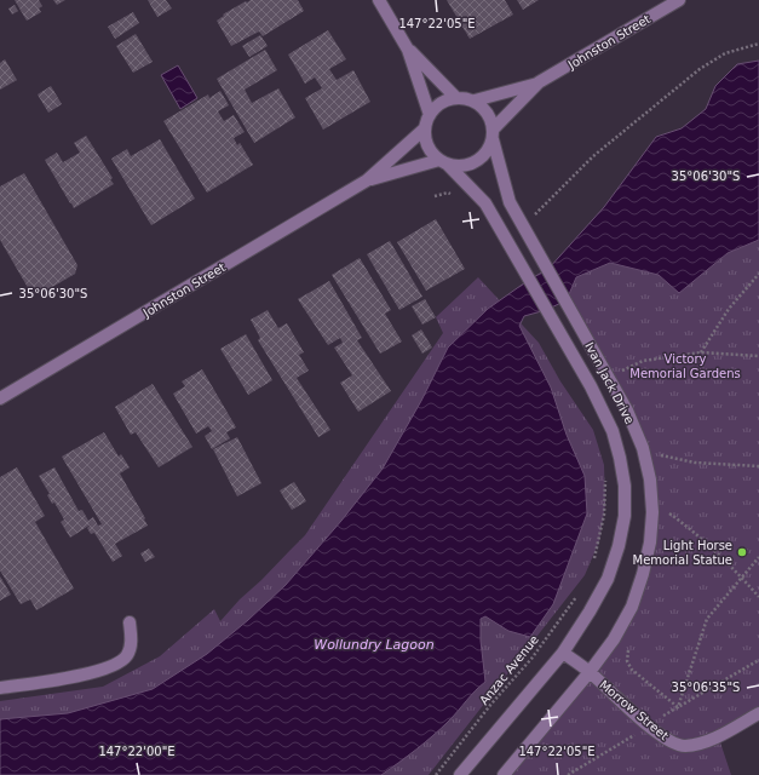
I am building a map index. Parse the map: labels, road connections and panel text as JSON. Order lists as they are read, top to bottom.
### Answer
{
  "streets": {
    "street": ["Johnston Street", "Ivan Jack Drive", "Morrow Street"],
    "path": ["Anzac Avenue"]
  },
  "crossings": [
    ["Johnston Street", "Ivan Jack Drive"],
    ["Ivan Jack Drive", "Morrow Street"]
  ],
  "water": ["Wollundry Lagoon"],
  "parks": ["Victory Memorial Gardens"],
  "places": ["Light Horse Memorial Statue"],
  "coordinates": [
    "147°22'05\"E",
    "35°06'30\"S",
    "35°06'35\"S",
    "147°22'00\"E"
  ]
}
